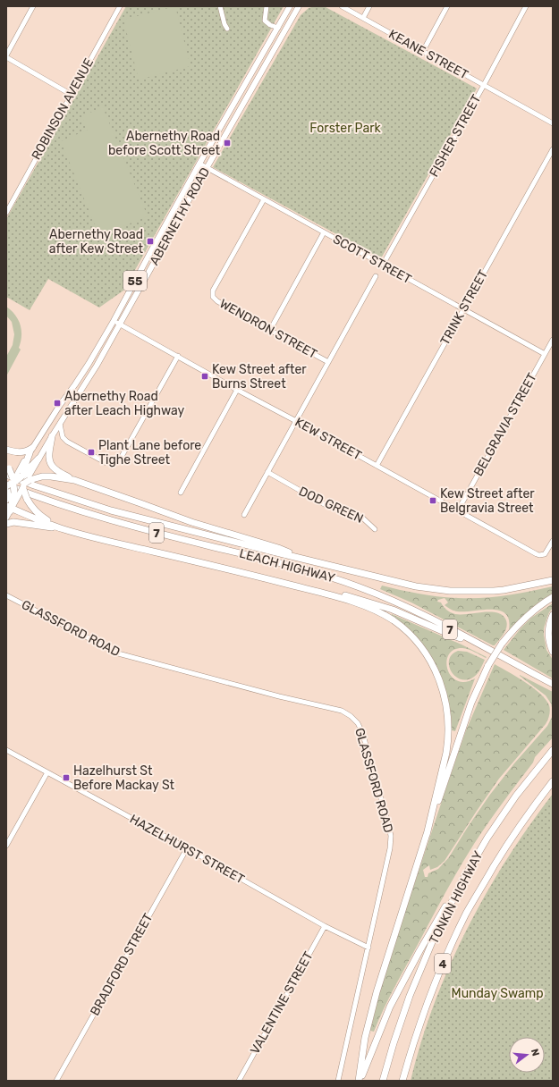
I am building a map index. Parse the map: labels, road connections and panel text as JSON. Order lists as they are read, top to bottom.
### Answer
{
  "streets": {
    "highway": [
      "7",
      "LEACH HIGHWAY",
      "TONKIN HIGHWAY",
      "4"
    ],
    "main road": ["ABERNETHY ROAD", "55"],
    "street": [
      "KEANE STREET",
      "ROBINSON AVENUE",
      "FISHER STREET",
      "SCOTT STREET",
      "TRINK STREET",
      "WENDRON STREET",
      "BELGRAVIA STREET",
      "KEW STREET",
      "DOD GREEN",
      "GLASSFORD ROAD",
      "HAZELHURST STREET",
      "BRADFORD STREET",
      "VALENTINE STREET"
    ]
  },
  "crossings": [
    ["KEANE STREET", "FISHER STREET"],
    ["FISHER STREET", "SCOTT STREET"],
    ["ABERNETHY ROAD", "SCOTT STREET"],
    ["ABERNETHY ROAD", "KEW STREET"],
    ["ABERNETHY ROAD", "7"],
    ["SCOTT STREET", "TRINK STREET"],
    ["SCOTT STREET", "WENDRON STREET"],
    ["SCOTT STREET", "BELGRAVIA STREET"],
    ["TRINK STREET", "KEW STREET"],
    ["BELGRAVIA STREET", "KEW STREET"],
    ["7", "LEACH HIGHWAY"],
    ["GLASSFORD ROAD", "HAZELHURST STREET"],
    ["HAZELHURST STREET", "BRADFORD STREET"],
    ["HAZELHURST STREET", "VALENTINE STREET"]
  ],
  "parks": ["Forster Park", "Munday Swamp"],
  "places": {
    "transit": [
      "Abernethy Road before Scott Street",
      "Abernethy Road after Kew Street",
      "Kew Street after Burns Street",
      "Abernethy Road after Leach Highway",
      "Plant Lane before Tighe Street",
      "Kew Street after Belgravia Street",
      "Hazelhurst St Before Mackay St"
    ]
  },
  "north": "right"
}
